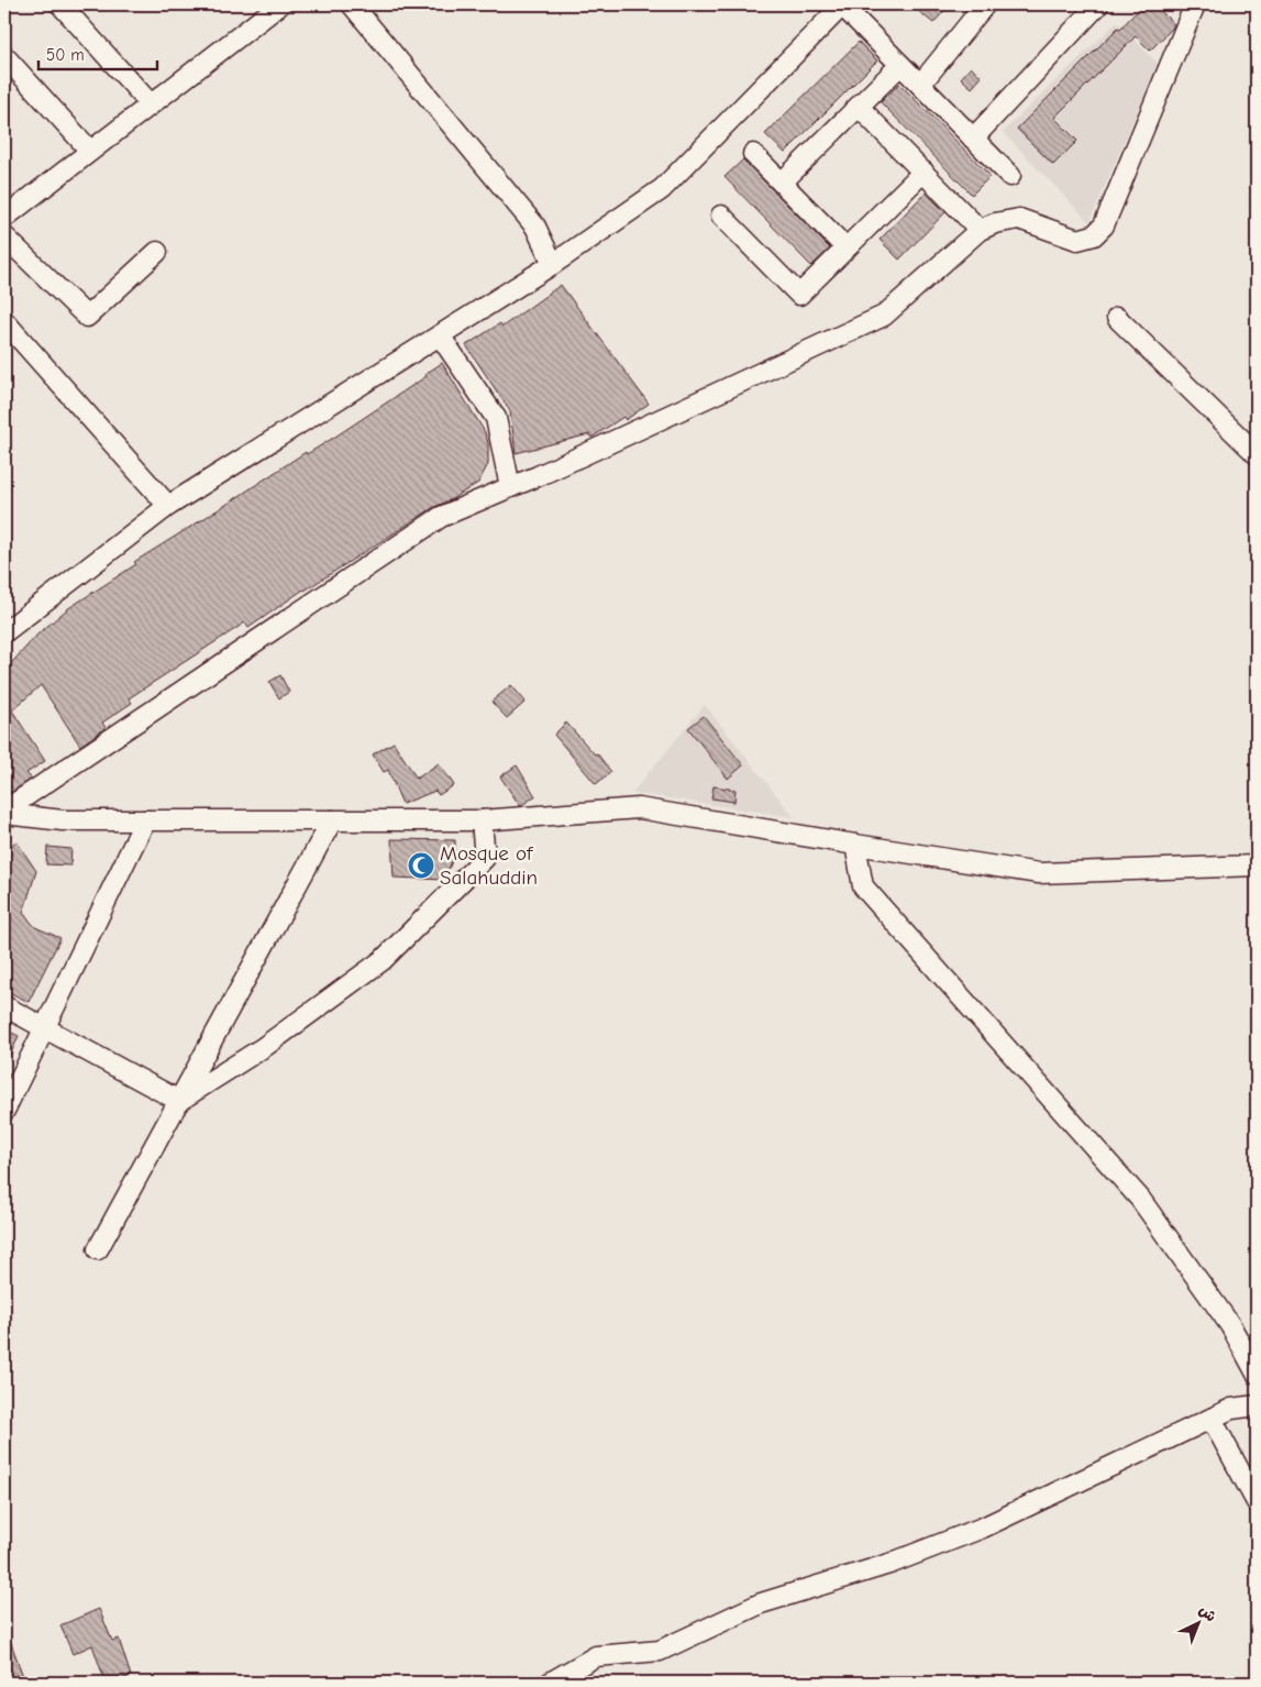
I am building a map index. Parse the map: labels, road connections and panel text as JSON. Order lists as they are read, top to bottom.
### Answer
{
  "places": {
    "mosque": ["Mosque of Salahuddin"]
  },
  "scale_bar": "50 m",
  "north": "top right"
}
